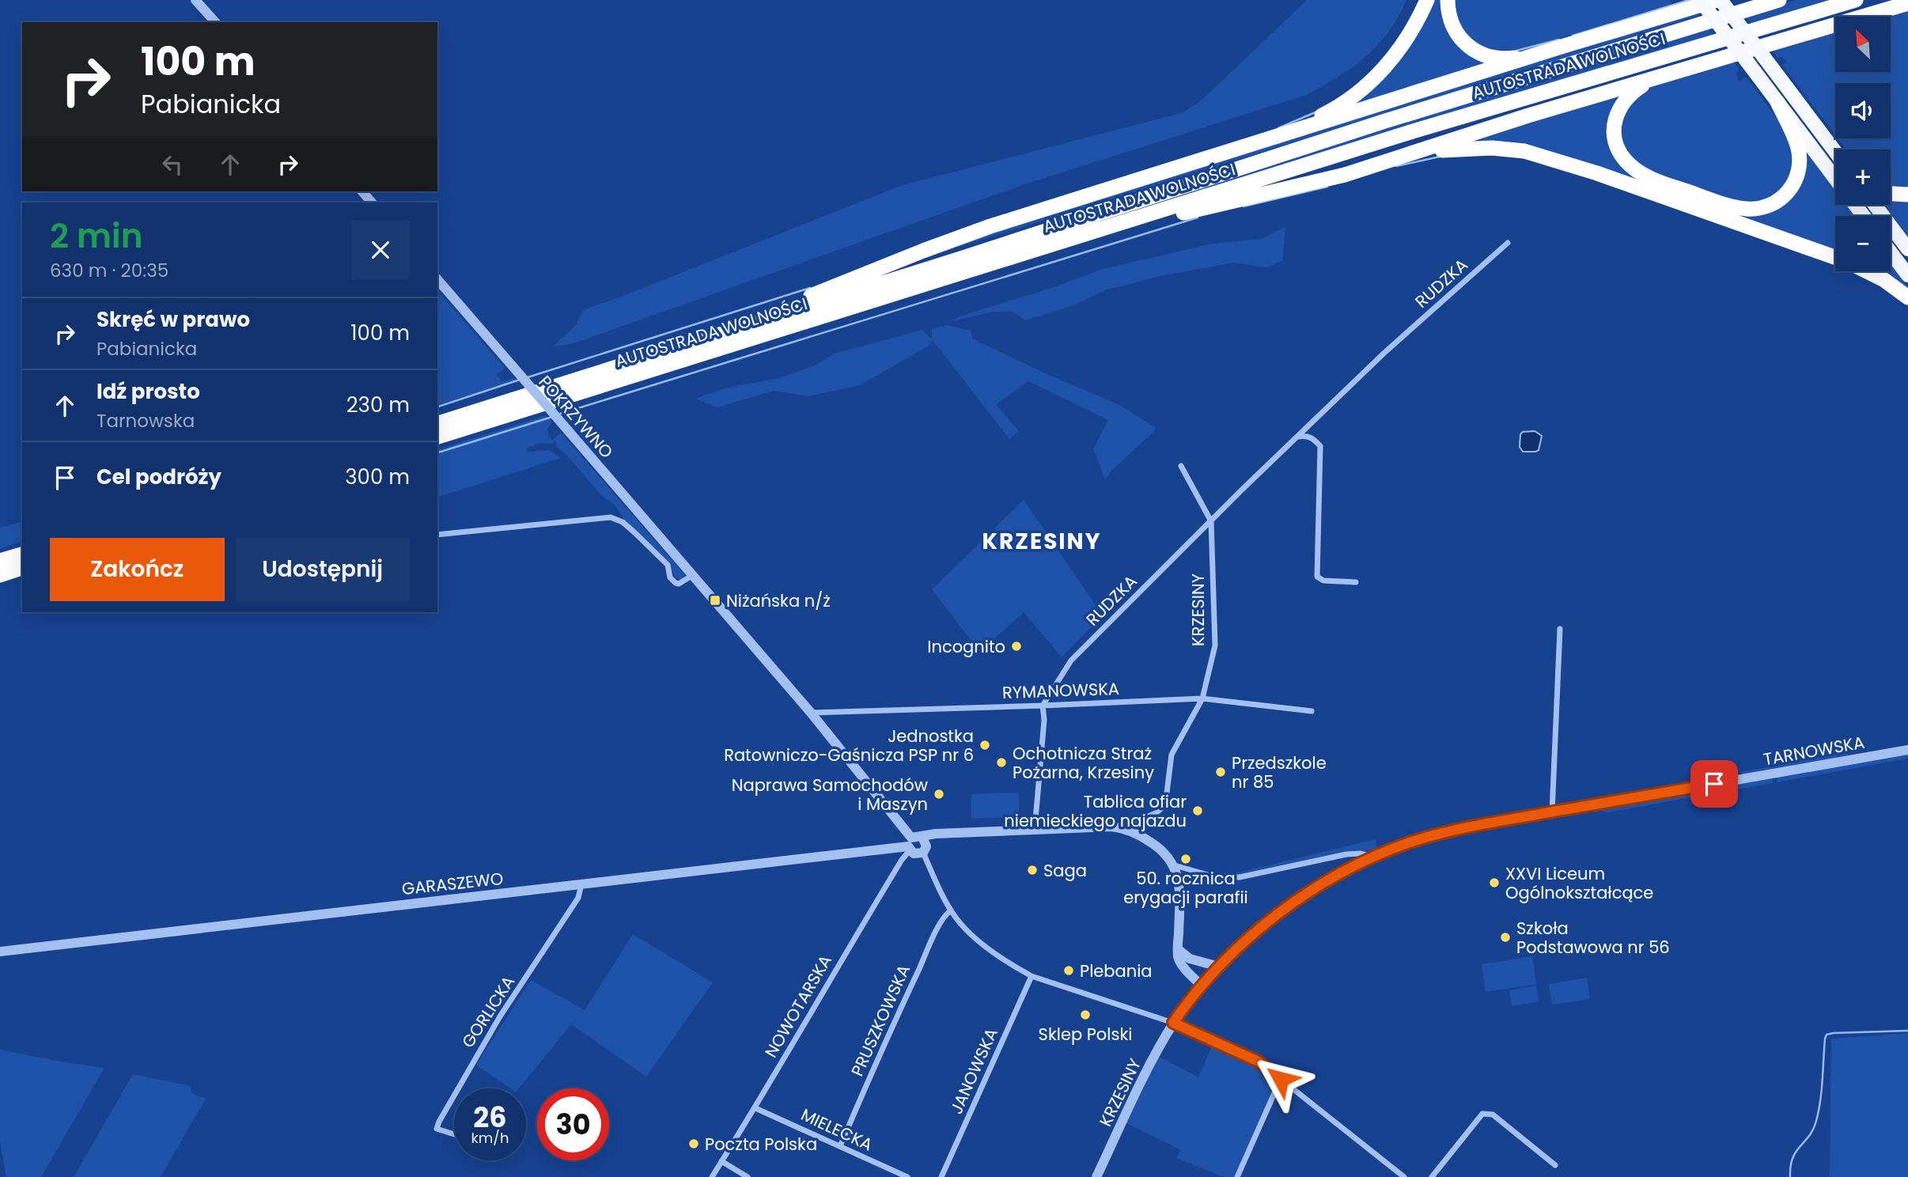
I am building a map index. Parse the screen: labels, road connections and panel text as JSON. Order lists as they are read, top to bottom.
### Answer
{
  "streets": {
    "highway": ["AUTOSTRADA WOLNOŚCI"],
    "street": [
      "RUDZKA",
      "POKRZYWNO",
      "KRZESINY",
      "RYMANOWSKA",
      "TARNOWSKA",
      "GARASZEWO",
      "NOWOTARSKA",
      "GORLICKA",
      "PRUSZKOWSKA",
      "JANOWSKA",
      "MIELECKA"
    ]
  },
  "crossings": [
    ["RUDZKA", "KRZESINY"],
    ["RUDZKA", "RYMANOWSKA"],
    ["POKRZYWNO", "RYMANOWSKA"],
    ["POKRZYWNO", "GARASZEWO"],
    ["POKRZYWNO", "NOWOTARSKA"],
    ["KRZESINY", "RYMANOWSKA"],
    ["KRZESINY", "TARNOWSKA"],
    ["GARASZEWO", "NOWOTARSKA"],
    ["GARASZEWO", "GORLICKA"],
    ["NOWOTARSKA", "MIELECKA"],
    ["PRUSZKOWSKA", "MIELECKA"]
  ],
  "districts": ["KRZESINY"],
  "places": {
    "transit": ["Niżańska n/ż"],
    "other": [
      "Incognito",
      "Jednostka Ratowniczo-Gaśnicza PSP nr 6",
      "Ochotnicza Straż Pożarna, Krzesiny",
      "Przedszkole nr 85",
      "Naprawa Samochodów i Maszyn",
      "Tablica ofiar niemieckiego najazdu",
      "50. rocznica erygacji parafii",
      "Saga",
      "XXVI Liceum Ogólnokształcące",
      "Szkoła Podstawowa nr 56",
      "Plebania",
      "Sklep Polski",
      "Poczta Polska"
    ]
  },
  "north": "top left",
  "page": {
    "map_buttons": ["+", "−"],
    "turn": ["100 m", "Pabianicka"],
    "heading": ["2 min", "630 m · 20:35"],
    "list": [
      {
        "name": "Skręć w prawo",
        "note": "Pabianicka",
        "value": "100 m"
      },
      {
        "name": "Idź prosto",
        "note": "Tarnowska",
        "value": "230 m"
      },
      {
        "name": "Cel podróży",
        "value": "300 m"
      }
    ],
    "buttons": ["Zakończ", "Udostępnij"],
    "speed": "26 km/h",
    "limit": "30"
  }
}
